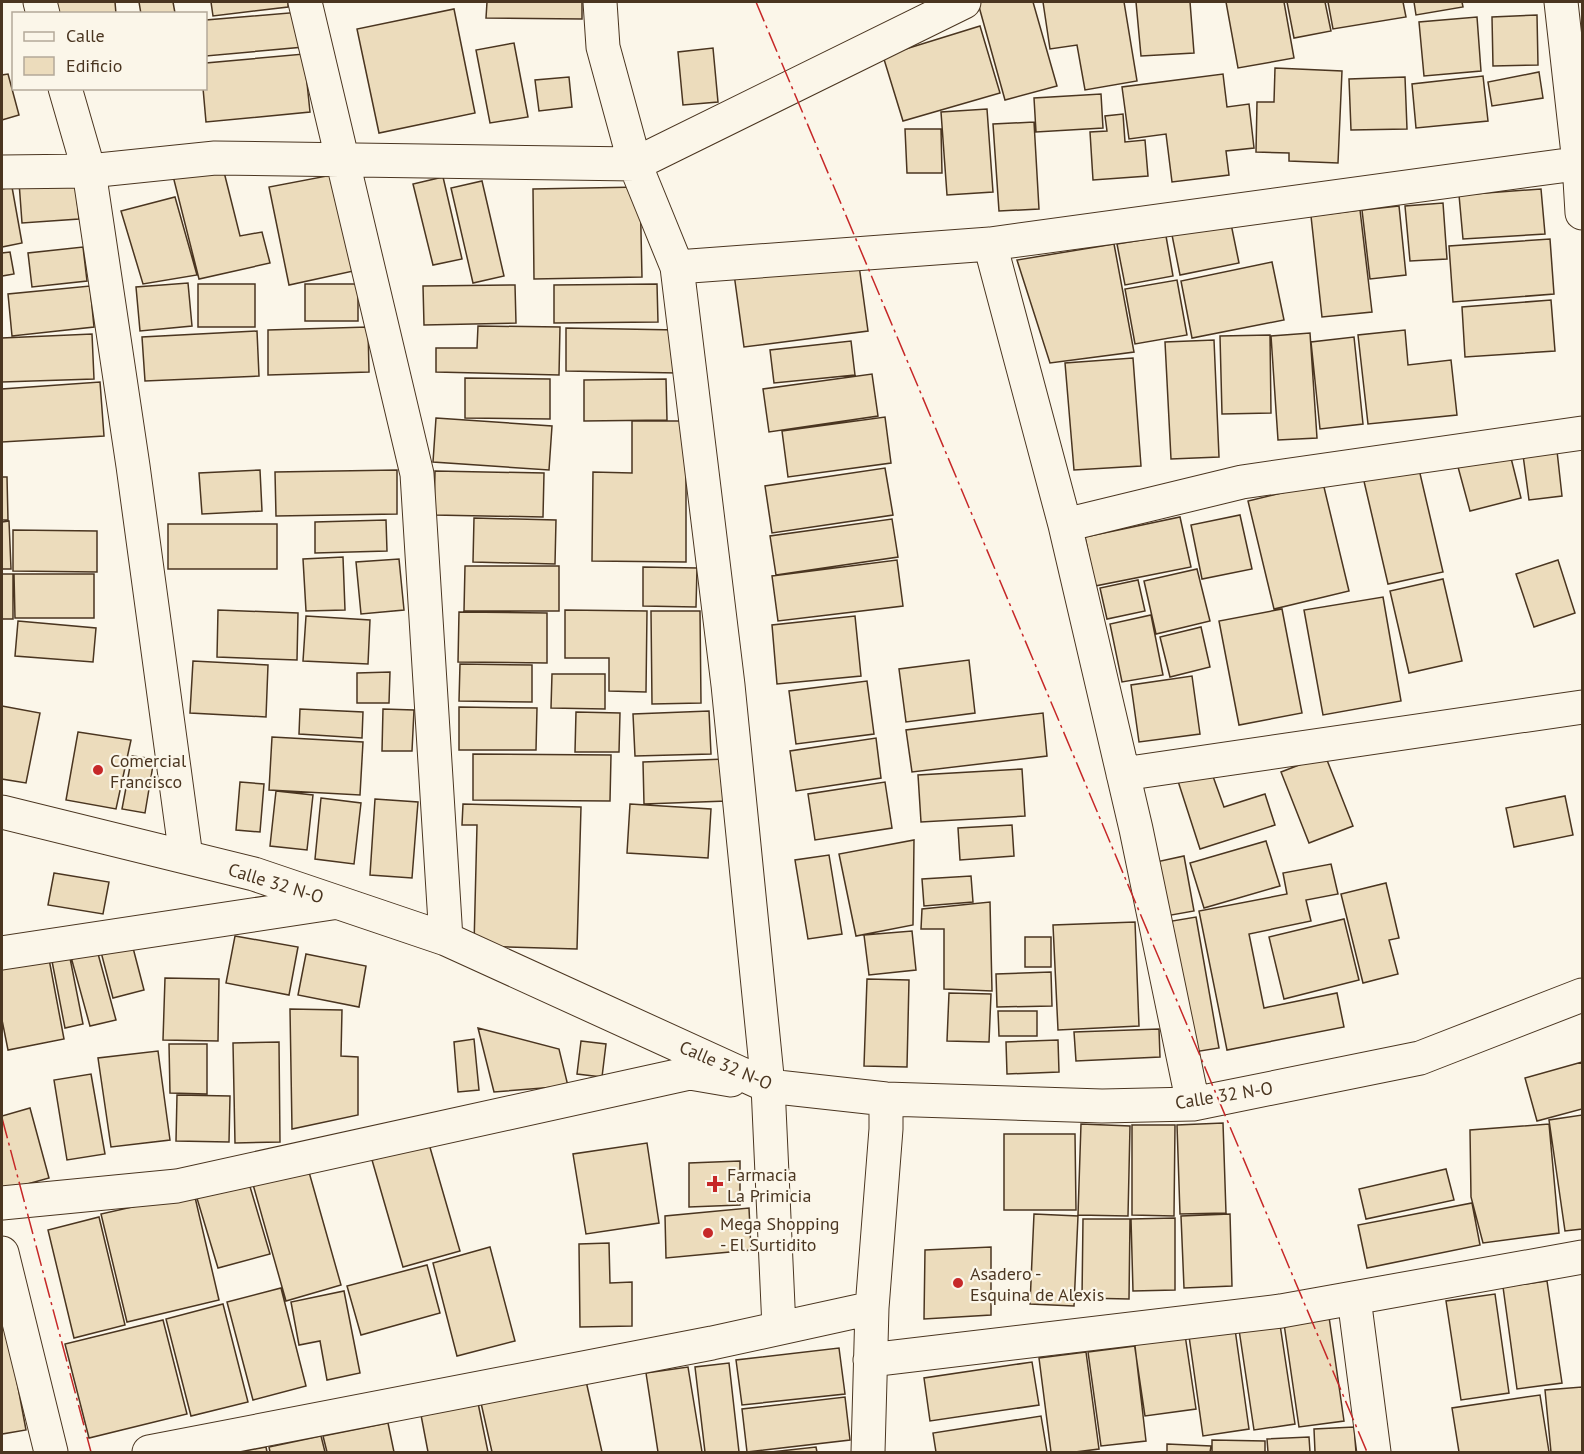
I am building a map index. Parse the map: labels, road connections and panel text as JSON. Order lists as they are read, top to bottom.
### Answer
{
  "streets": {
    "street": ["Calle 32 N-O"]
  },
  "places": {
    "other": ["Comercial Francisco", "Mega Shopping - El Surtidito", "Asadero - Esquina de Alexis"],
    "health": ["Farmacia La Primicia"]
  },
  "legend": ["Calle", "Edificio"]
}
